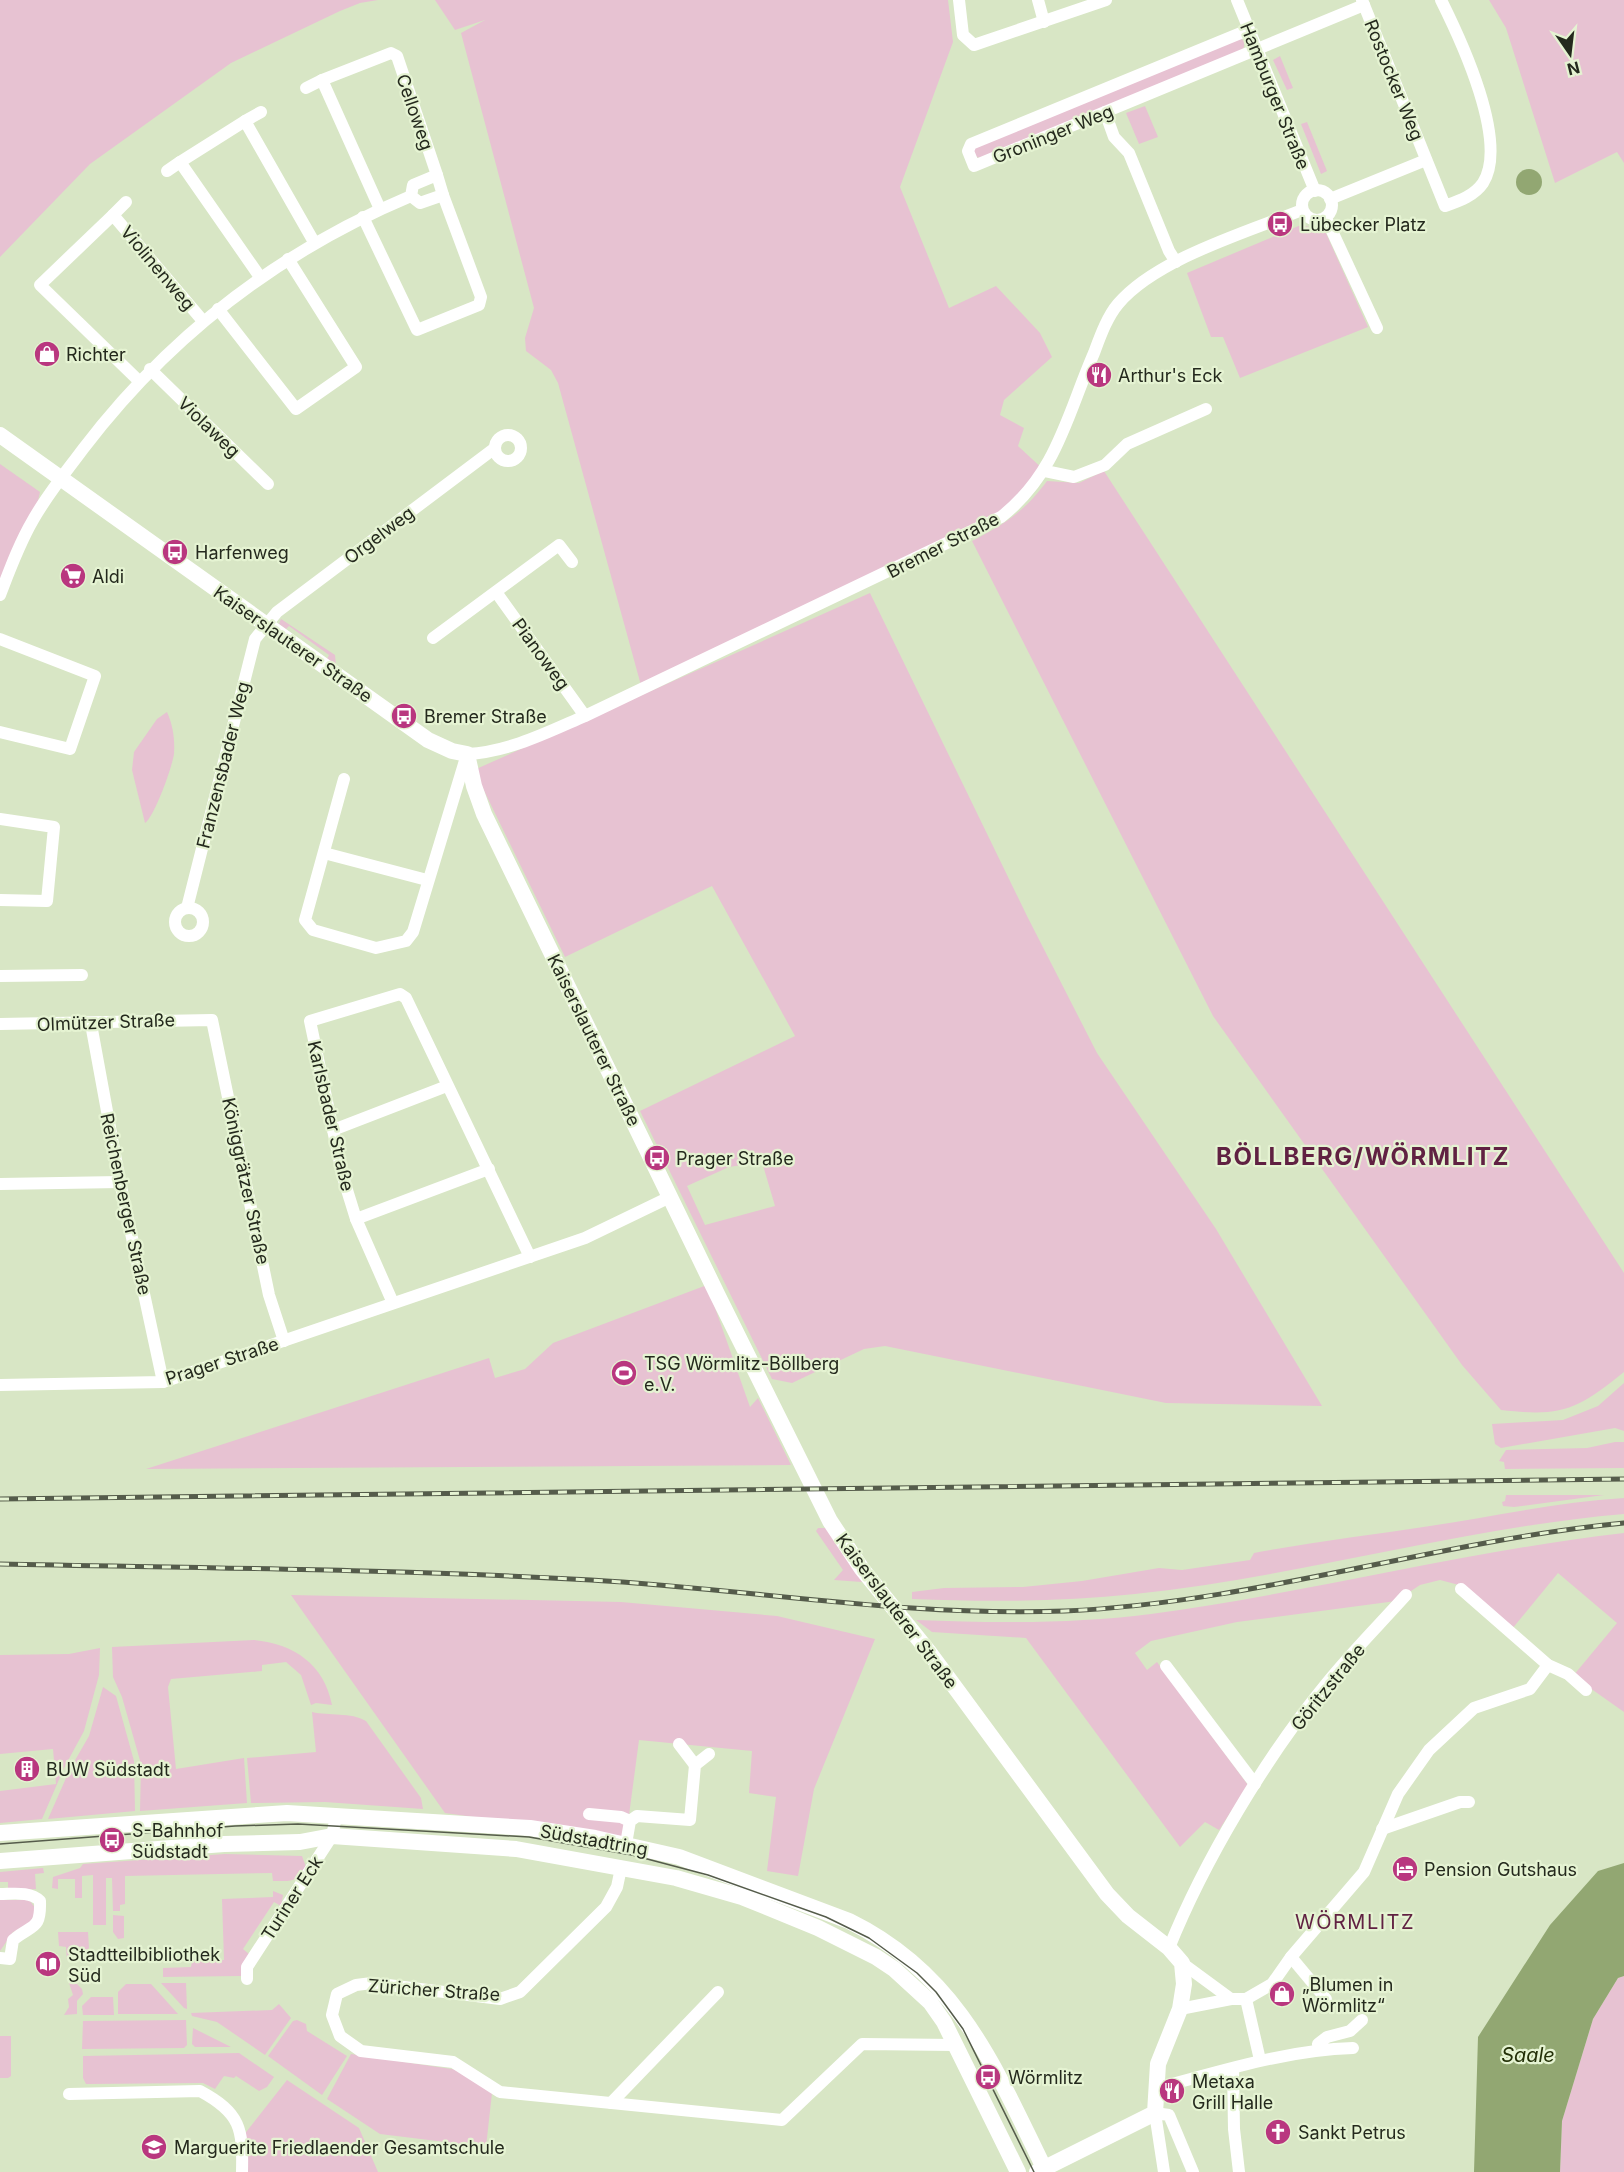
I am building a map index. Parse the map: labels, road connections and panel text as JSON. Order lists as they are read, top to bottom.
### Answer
{
  "streets": {
    "street": [
      "Rostocker Weg",
      "Hamburger Straße",
      "Celloweg",
      "Groninger Weg",
      "Violinenweg",
      "Violaweg",
      "Orgelweg",
      "Bremer Straße",
      "Kaiserslauterer Straße",
      "Pianoweg",
      "Franzensbader Weg",
      "Olmützer Straße",
      "Karlsbader Straße",
      "Königgrätzer Straße",
      "Reichenberger Straße",
      "Prager Straße",
      "Göritzstraße",
      "Südstadtring",
      "Turiner Eck",
      "Züricher Straße"
    ]
  },
  "crossings": [
    ["Rostocker Weg", "Hamburger Straße"],
    ["Rostocker Weg", "Groninger Weg"],
    ["Rostocker Weg", "Bremer Straße"],
    ["Hamburger Straße", "Groninger Weg"],
    ["Hamburger Straße", "Bremer Straße"],
    ["Orgelweg", "Kaiserslauterer Straße"],
    ["Orgelweg", "Franzensbader Weg"],
    ["Bremer Straße", "Kaiserslauterer Straße"],
    ["Bremer Straße", "Pianoweg"],
    ["Kaiserslauterer Straße", "Franzensbader Weg"],
    ["Kaiserslauterer Straße", "Prager Straße"],
    ["Kaiserslauterer Straße", "Göritzstraße"],
    ["Olmützer Straße", "Königgrätzer Straße"],
    ["Olmützer Straße", "Reichenberger Straße"],
    ["Karlsbader Straße", "Prager Straße"],
    ["Königgrätzer Straße", "Prager Straße"],
    ["Reichenberger Straße", "Prager Straße"],
    ["Südstadtring", "Turiner Eck"],
    ["Südstadtring", "Züricher Straße"]
  ],
  "districts": ["BÖLLBERG/WÖRMLITZ", "WÖRMLITZ"],
  "water": ["Saale"],
  "places": {
    "bus stop": [
      "Lübecker Platz",
      "Harfenweg",
      "Bremer Straße",
      "Prager Straße",
      "S-Bahnhof Südstadt",
      "Wörmlitz"
    ],
    "shop": ["Richter", "„Blumen in Wörmlitz“"],
    "restaurant": ["Arthur's Eck", "Metaxa Grill Halle"],
    "supermarket": ["Aldi"],
    "sports": ["TSG Wörmlitz-Böllberg e.V."],
    "building": ["BUW Südstadt"],
    "hotel": ["Pension Gutshaus"],
    "library": ["Stadtteilbibliothek Süd"],
    "church": ["Sankt Petrus"],
    "school or university": ["Marguerite Friedlaender Gesamtschule"]
  },
  "north": "bottom"
}
